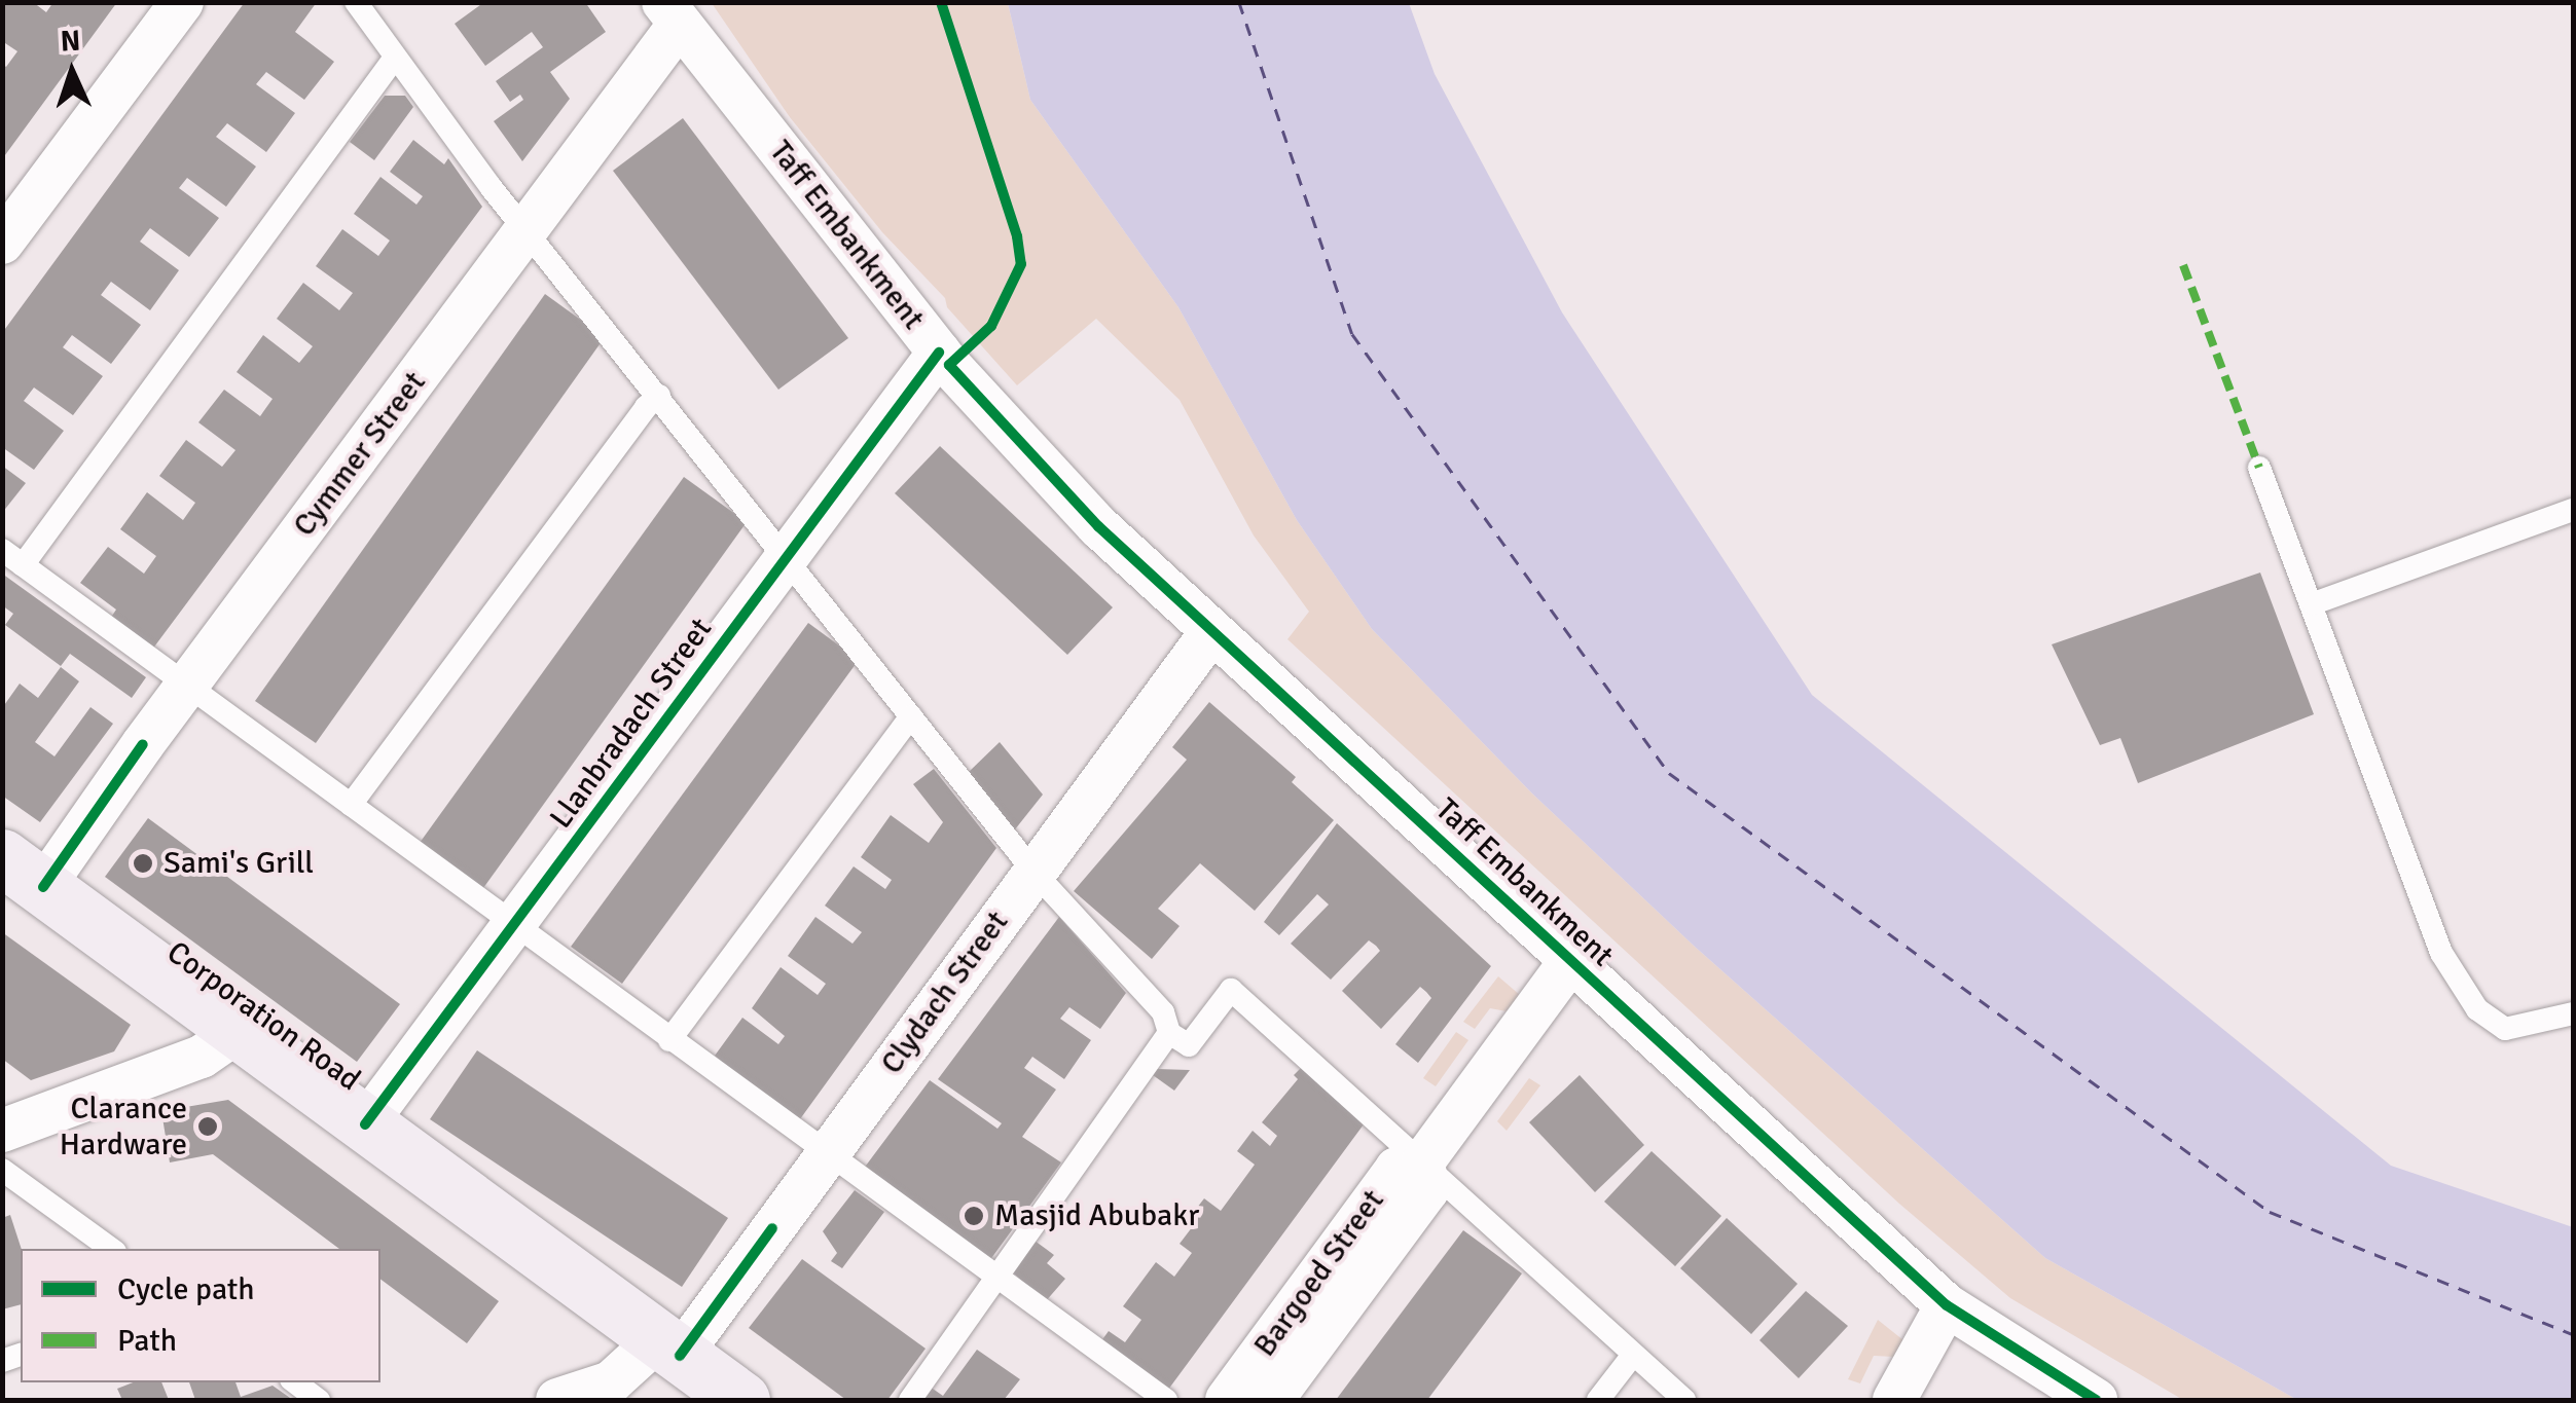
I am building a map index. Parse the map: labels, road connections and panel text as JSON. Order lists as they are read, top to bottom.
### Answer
{
  "streets": {
    "main road": ["Corporation Road"],
    "street": [
      "Taff Embankment",
      "Cymmer Street",
      "Llanbradach Street",
      "Clydach Street",
      "Bargoed Street"
    ]
  },
  "crossings": [
    ["Taff Embankment", "Cymmer Street"],
    ["Taff Embankment", "Llanbradach Street"],
    ["Taff Embankment", "Clydach Street"],
    ["Taff Embankment", "Bargoed Street"],
    ["Cymmer Street", "Corporation Road"],
    ["Llanbradach Street", "Corporation Road"],
    ["Clydach Street", "Corporation Road"]
  ],
  "places": ["Sami's Grill", "Clarance Hardware", "Masjid Abubakr"],
  "legend": ["Cycle path", "Path"],
  "north": "top"
}
